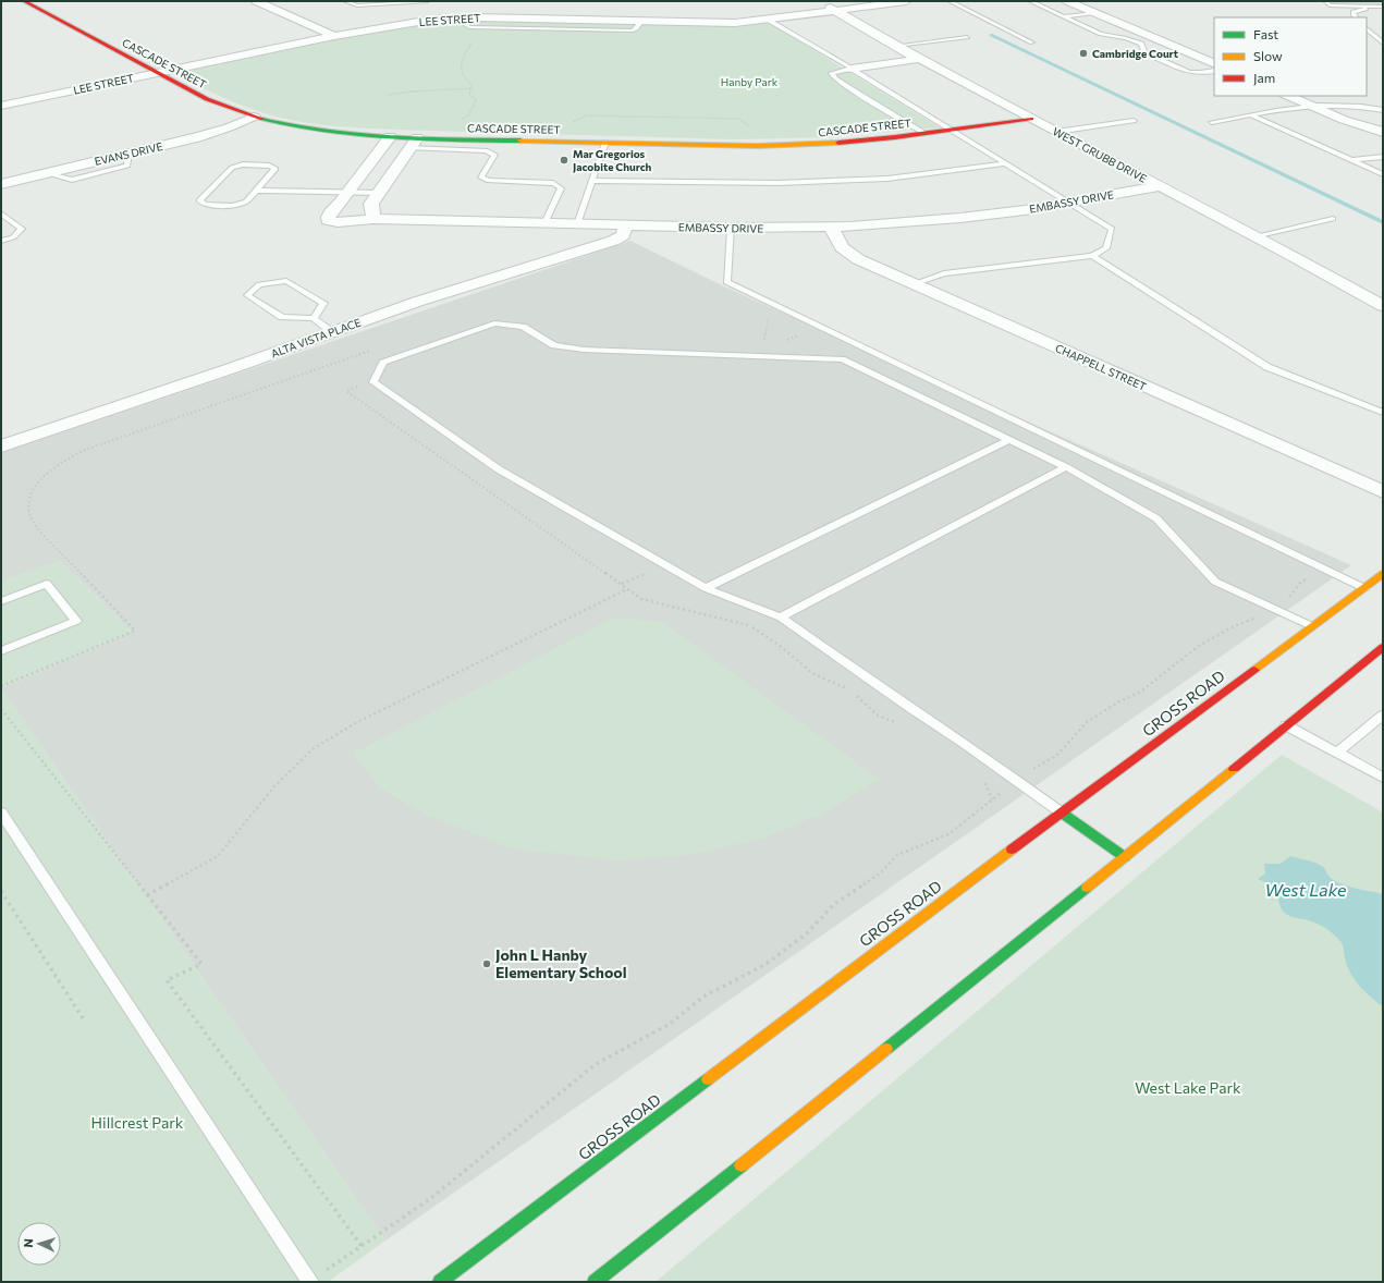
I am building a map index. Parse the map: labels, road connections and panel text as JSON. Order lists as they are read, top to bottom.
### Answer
{
  "streets": {
    "street": [
      "LEE STREET",
      "CASCADE STREET",
      "EVANS DRIVE",
      "WEST GRUBB DRIVE",
      "EMBASSY DRIVE",
      "ALTA VISTA PLACE",
      "CHAPPELL STREET",
      "GROSS ROAD"
    ]
  },
  "crossings": [
    ["LEE STREET", "CASCADE STREET"],
    ["LEE STREET", "WEST GRUBB DRIVE"],
    ["CASCADE STREET", "EVANS DRIVE"],
    ["CASCADE STREET", "WEST GRUBB DRIVE"],
    ["WEST GRUBB DRIVE", "EMBASSY DRIVE"],
    ["EMBASSY DRIVE", "ALTA VISTA PLACE"],
    ["EMBASSY DRIVE", "CHAPPELL STREET"]
  ],
  "water": ["West Lake"],
  "parks": ["Hanby Park", "West Lake Park", "Hillcrest Park"],
  "places": ["Cambridge Court", "Mar Gregorios Jacobite Church", "John L Hanby Elementary School"],
  "legend": ["Fast", "Slow", "Jam"],
  "north": "left"
}
